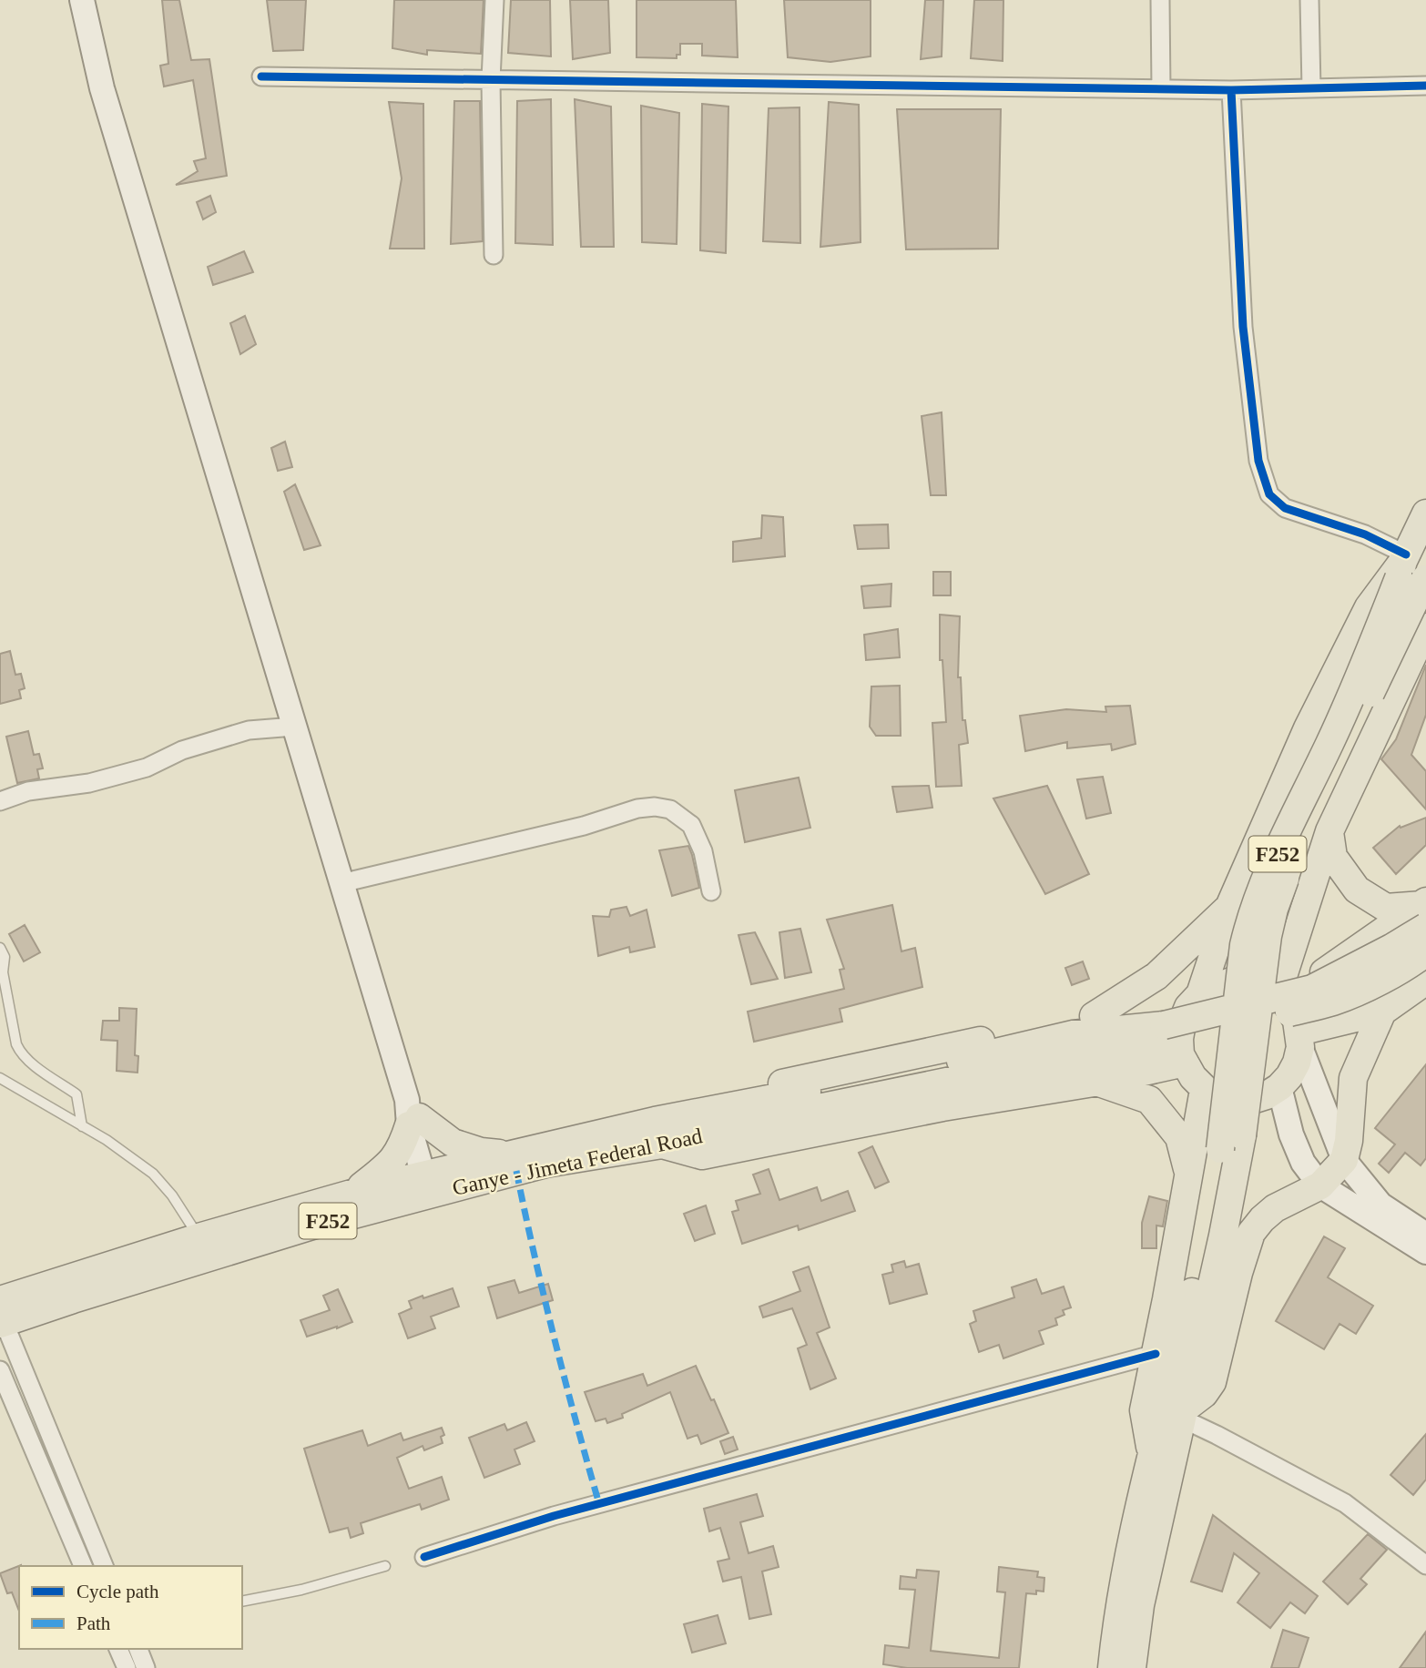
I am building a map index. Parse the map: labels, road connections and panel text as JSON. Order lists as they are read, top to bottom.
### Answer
{
  "streets": {
    "main road": ["F252", "Ganye - Jimeta Federal Road"]
  },
  "legend": ["Cycle path", "Path"]
}
